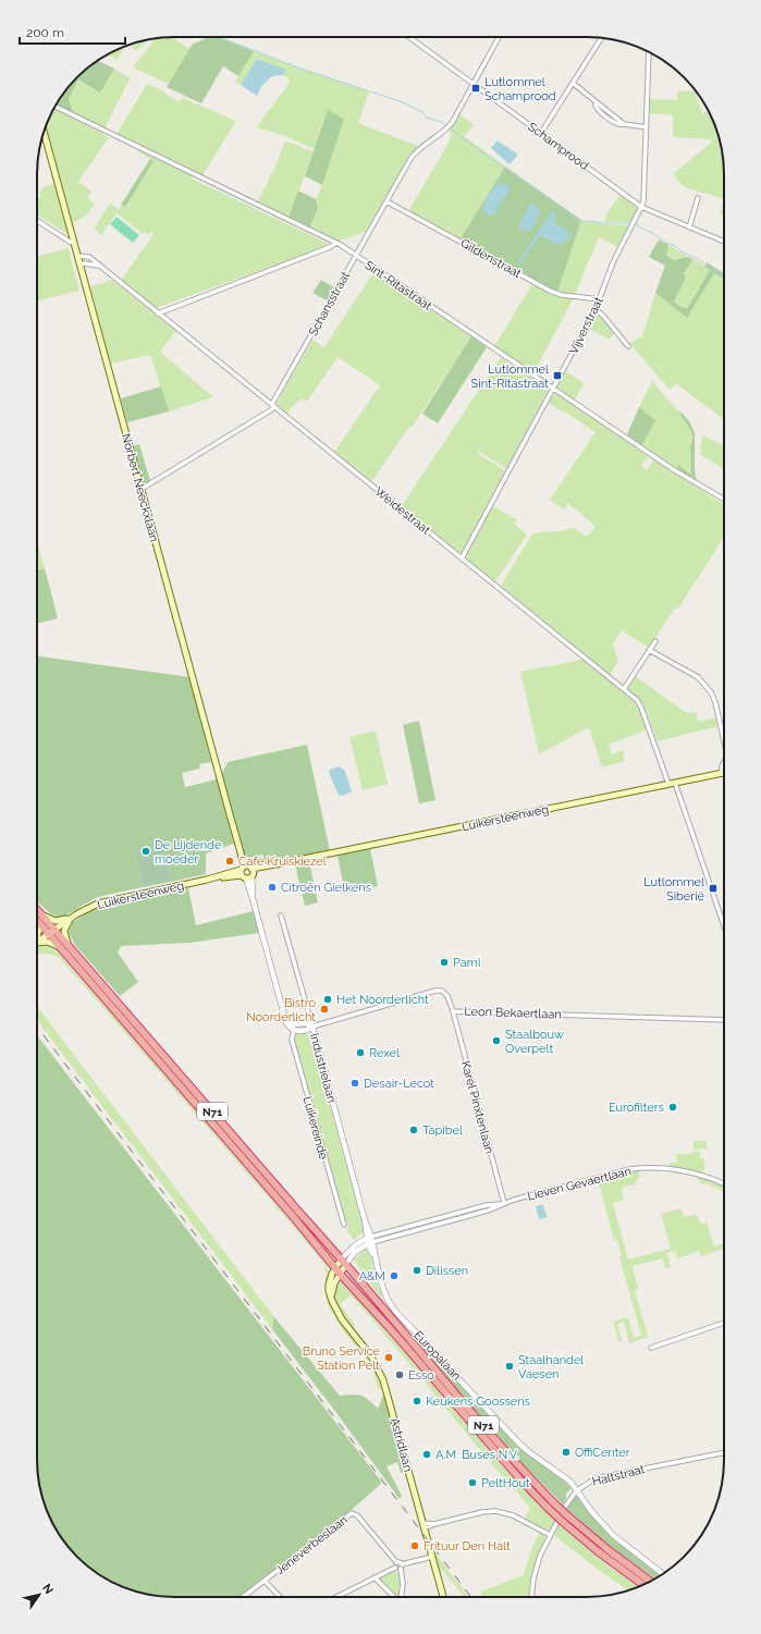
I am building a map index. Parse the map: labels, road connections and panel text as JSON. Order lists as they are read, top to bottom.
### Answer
{
  "streets": {
    "highway": ["N71"],
    "main road": ["Norbert Neeckxlaan", "Luikersteenweg", "Astridlaan"],
    "street": [
      "Schamprood",
      "Gildenstraat",
      "Sint-Ritastraat",
      "Schansstraat",
      "Vijverstraat",
      "Weidestraat",
      "Leon Bekaertlaan",
      "Industrielaan",
      "Karel Pinxtenlaan",
      "Luikereinde",
      "Lieven Gevaertlaan",
      "Europalaan",
      "Haltstraat",
      "Jeneverbeslaan"
    ]
  },
  "crossings": [
    ["Schamprood", "Schansstraat"],
    ["Schamprood", "Vijverstraat"],
    ["Gildenstraat", "Schansstraat"],
    ["Gildenstraat", "Vijverstraat"],
    ["Sint-Ritastraat", "Schansstraat"],
    ["Sint-Ritastraat", "Vijverstraat"],
    ["Schansstraat", "Norbert Neeckxlaan"],
    ["Schansstraat", "Weidestraat"],
    ["Vijverstraat", "Weidestraat"],
    ["Norbert Neeckxlaan", "Weidestraat"],
    ["Norbert Neeckxlaan", "Luikersteenweg"],
    ["Norbert Neeckxlaan", "Luikereinde"],
    ["Weidestraat", "Luikersteenweg"],
    ["Luikersteenweg", "N71"],
    ["Leon Bekaertlaan", "Industrielaan"],
    ["Leon Bekaertlaan", "Karel Pinxtenlaan"],
    ["Industrielaan", "Lieven Gevaertlaan"],
    ["Industrielaan", "Europalaan"],
    ["Industrielaan", "Astridlaan"],
    ["Karel Pinxtenlaan", "Lieven Gevaertlaan"],
    ["N71", "Astridlaan"],
    ["Lieven Gevaertlaan", "Europalaan"],
    ["Lieven Gevaertlaan", "Astridlaan"],
    ["Europalaan", "Astridlaan"],
    ["Europalaan", "Haltstraat"]
  ],
  "places": {
    "transit": ["Lutlommel Schamprood", "Lutlommel Sint-Ritastraat", "Lutlommel Siberië"],
    "other": [
      "De Lijdende moeder",
      "Café Kruiskiezel",
      "Citroën Gielkens",
      "Pami",
      "Het Noorderlicht",
      "Bistro Noorderlicht",
      "Staalbouw Overpelt",
      "Rexel",
      "Desair-Lecot",
      "Eurofilters",
      "Tapibel",
      "Dilissen",
      "A&M",
      "Bruno Service Station Pelt",
      "Staalhandel Vaesen",
      "Esso",
      "Keukens Goossens",
      "OffiCenter",
      "A.M. Buses N.V.",
      "PeltHout",
      "Frituur Den Halt"
    ]
  },
  "scale_bar": "200 m",
  "north": "top right"
}
